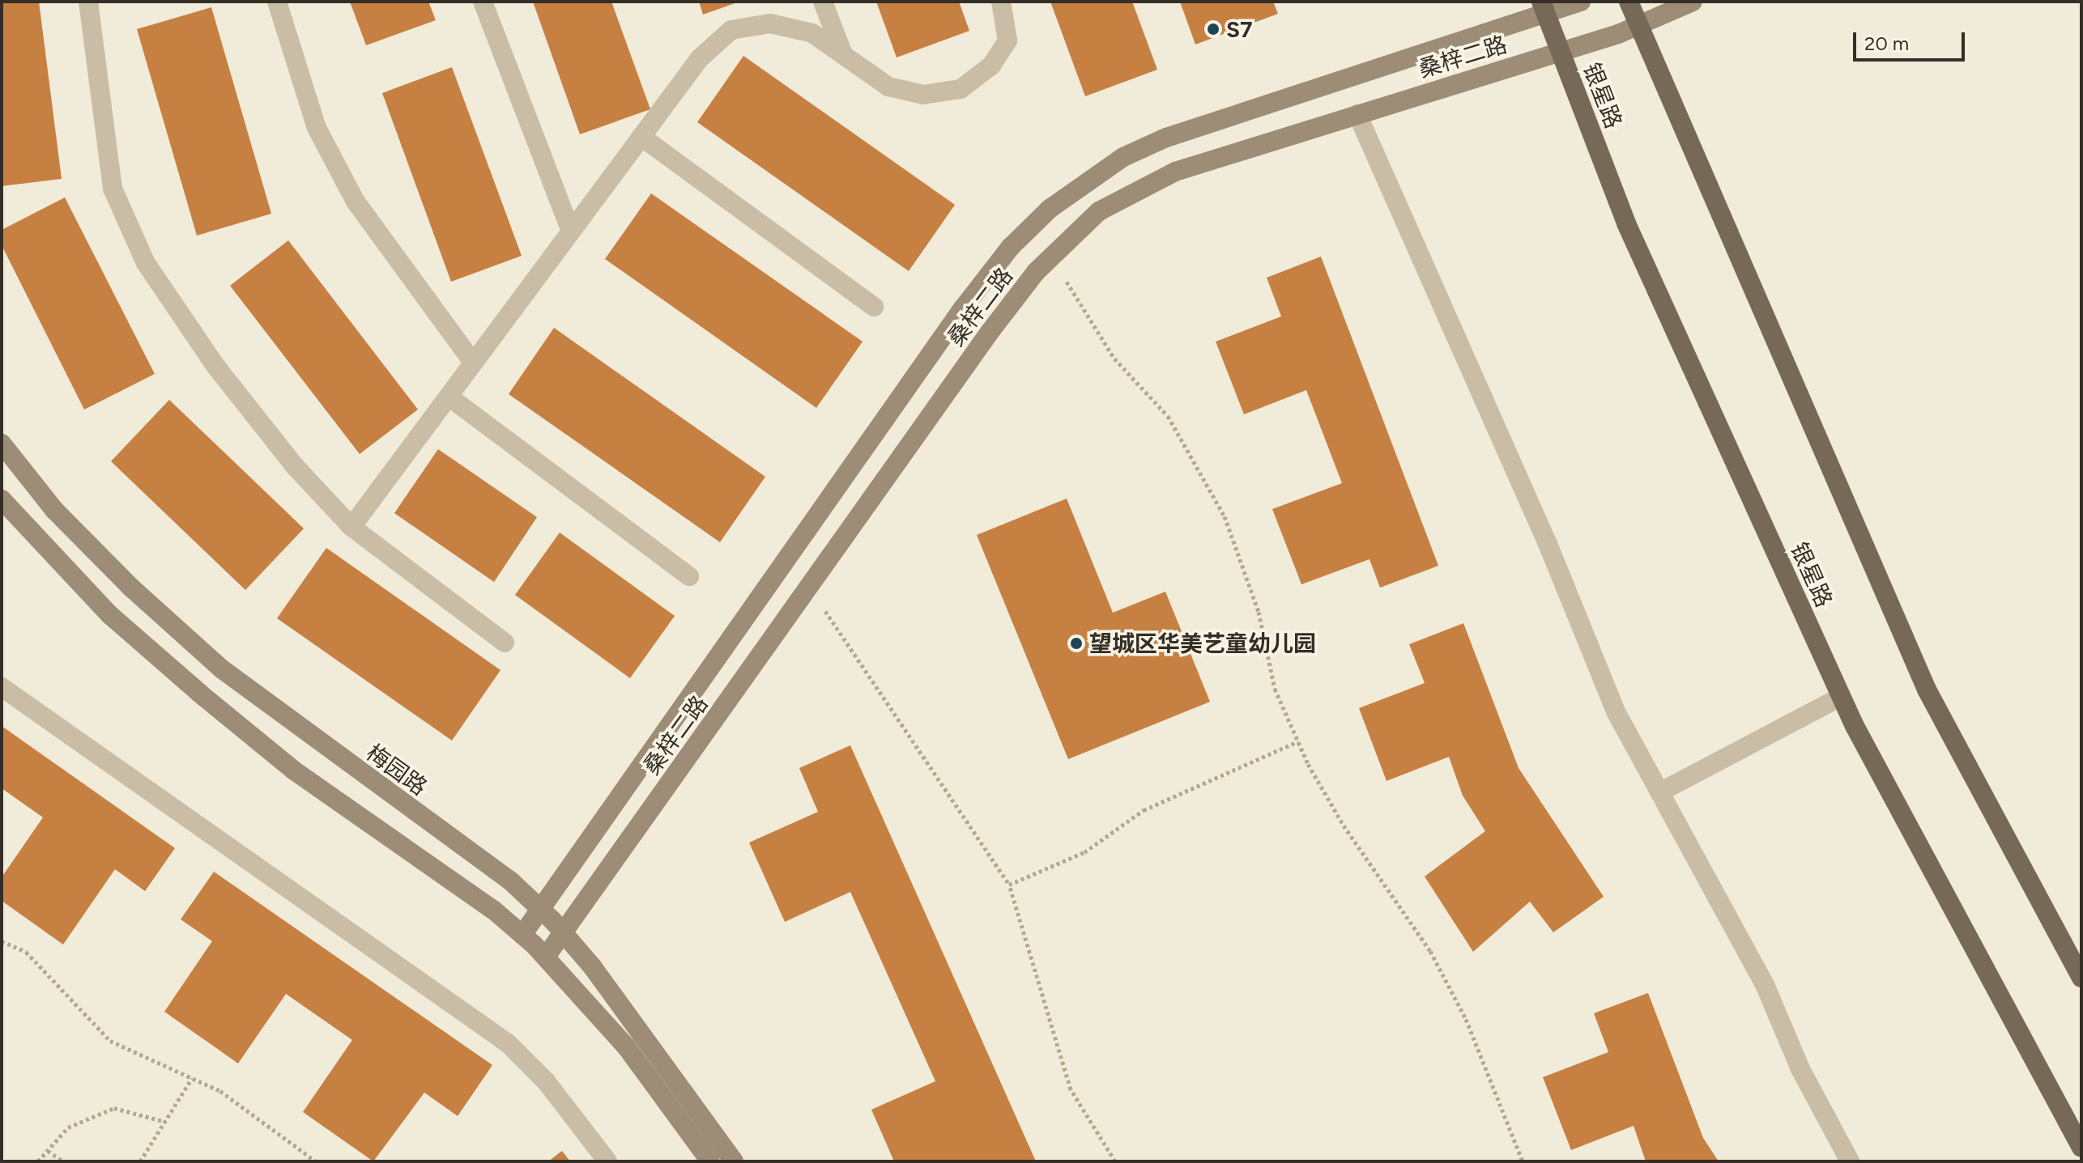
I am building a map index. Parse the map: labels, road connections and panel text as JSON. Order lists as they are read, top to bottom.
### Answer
{
  "streets": {
    "main road": ["银星路"],
    "street": ["桑梓二路", "梅园路"]
  },
  "crossings": [
    ["桑梓二路", "银星路"],
    ["桑梓二路", "梅园路"]
  ],
  "places": ["S7", "望城区华美艺童幼儿园"],
  "scale_bar": "20 m"
}
